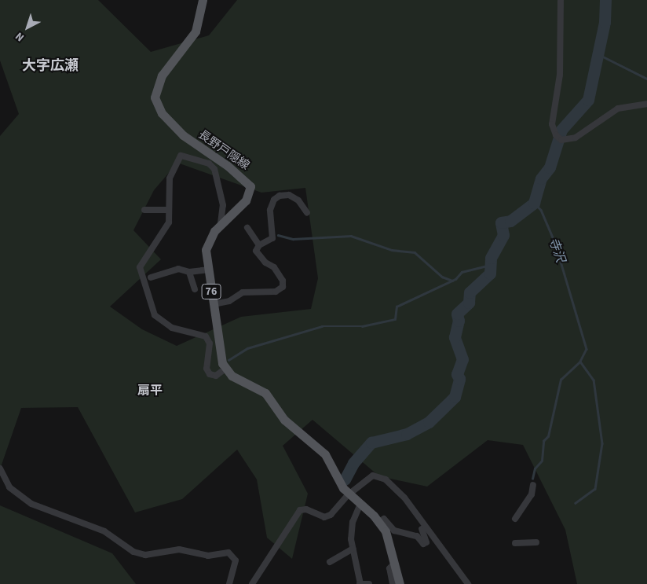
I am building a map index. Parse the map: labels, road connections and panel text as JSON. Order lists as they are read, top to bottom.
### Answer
{
  "streets": {
    "main road": ["長野戸隠線", "76"]
  },
  "districts": ["大字広瀬", "扇平"],
  "water": ["寺沢"],
  "north": "bottom left"
}
